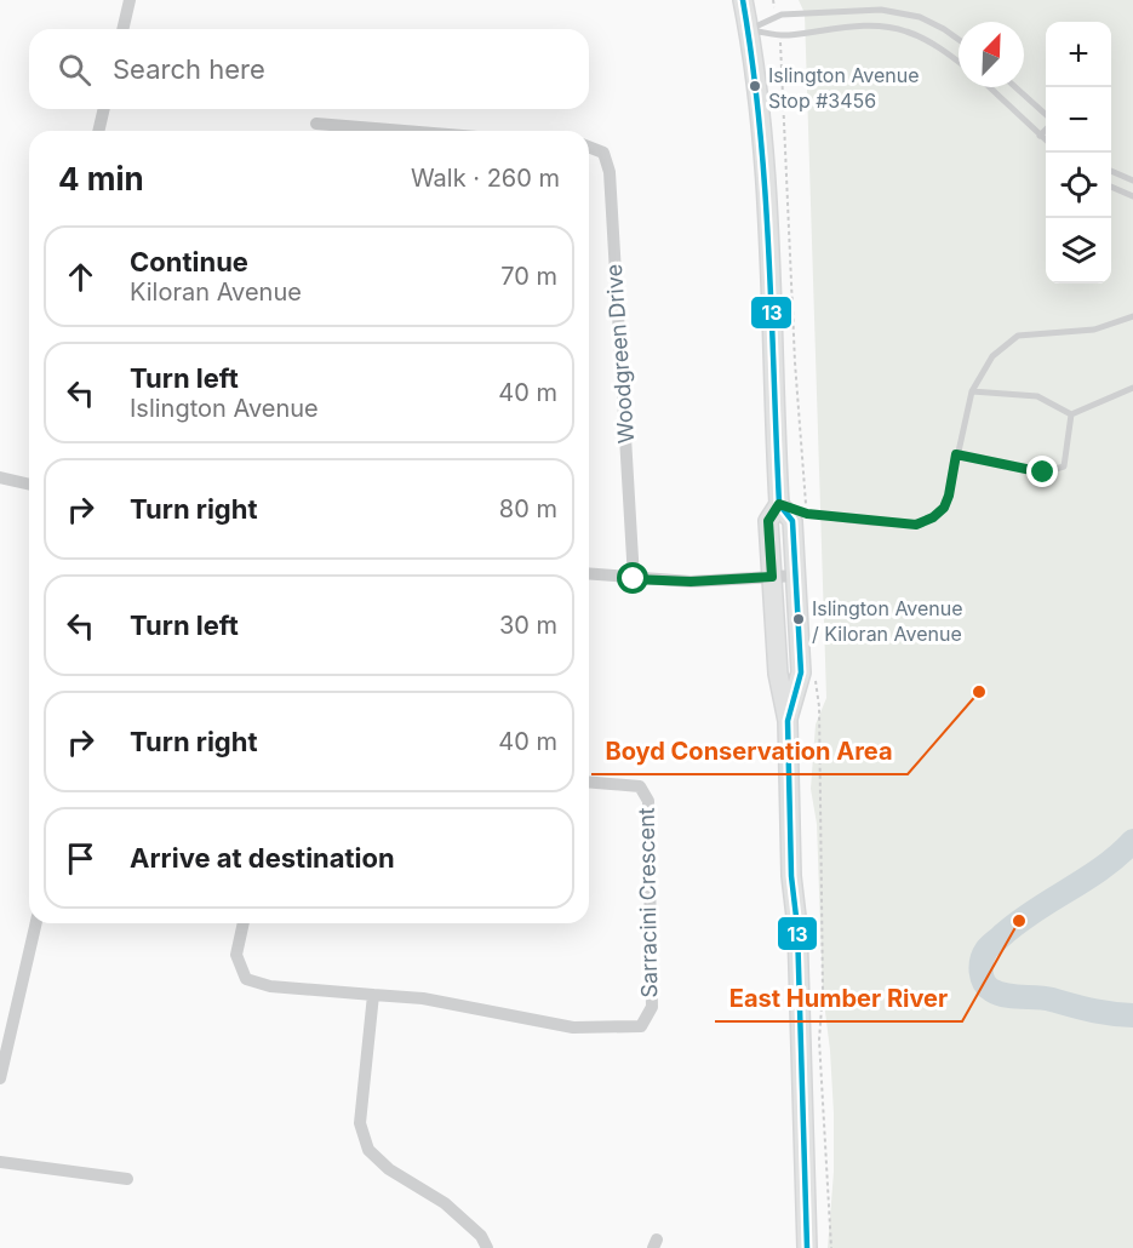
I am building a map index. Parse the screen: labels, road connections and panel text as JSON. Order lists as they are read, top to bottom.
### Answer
{
  "streets": {
    "street": ["Woodgreen Drive", "Sarracini Crescent"]
  },
  "places": [
    "Islington Avenue Stop #3456",
    "Islington Avenue / Kiloran Avenue",
    "Boyd Conservation Area",
    "East Humber River"
  ],
  "lines": ["transit line 13"],
  "north": "top right",
  "page": {
    "map_buttons": ["+", "−"],
    "search": "Search here",
    "heading": ["4 min", "Walk · 260 m"],
    "list": [
      ["Continue", "Kiloran Avenue", "70 m"],
      ["Turn left", "Islington Avenue", "40 m"],
      ["Turn right", "80 m"],
      ["Turn left", "30 m"],
      ["Turn right", "40 m"],
      "Arrive at destination"
    ]
  }
}
